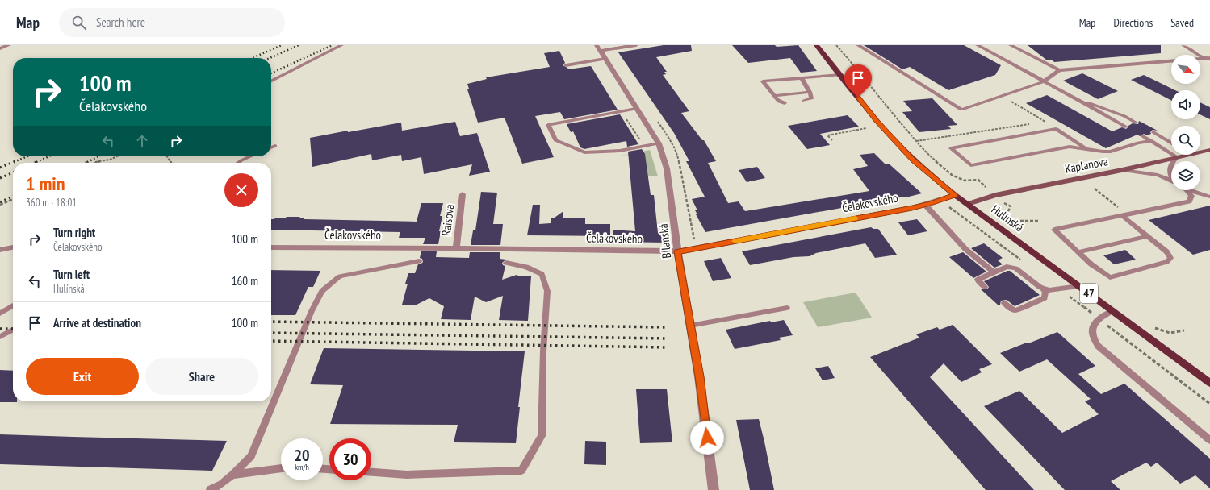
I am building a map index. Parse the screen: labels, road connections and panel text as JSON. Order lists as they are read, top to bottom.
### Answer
{
  "streets": {
    "main road": ["Kaplanova", "Hulínská", "47"],
    "street": ["Čelakovského", "Raisova", "Bílanská"]
  },
  "crossings": [
    ["Kaplanova", "Hulínská"],
    ["Čelakovského", "Hulínská"],
    ["Čelakovského", "Raisova"],
    ["Čelakovského", "Bílanská"]
  ],
  "north": "bottom right",
  "page": {
    "header": "Map",
    "search": "Search here",
    "nav": ["Map", "Directions", "Saved"],
    "turn": ["100 m", "Čelakovského"],
    "heading": ["1 min", "360 m · 18:01"],
    "list": [
      {
        "name": "Turn right",
        "note": "Čelakovského",
        "value": "100 m"
      },
      {
        "name": "Turn left",
        "note": "Hulínská",
        "value": "160 m"
      },
      {
        "name": "Arrive at destination",
        "value": "100 m"
      }
    ],
    "buttons": ["Exit", "Share"],
    "speed": "20 km/h",
    "limit": "30"
  }
}
